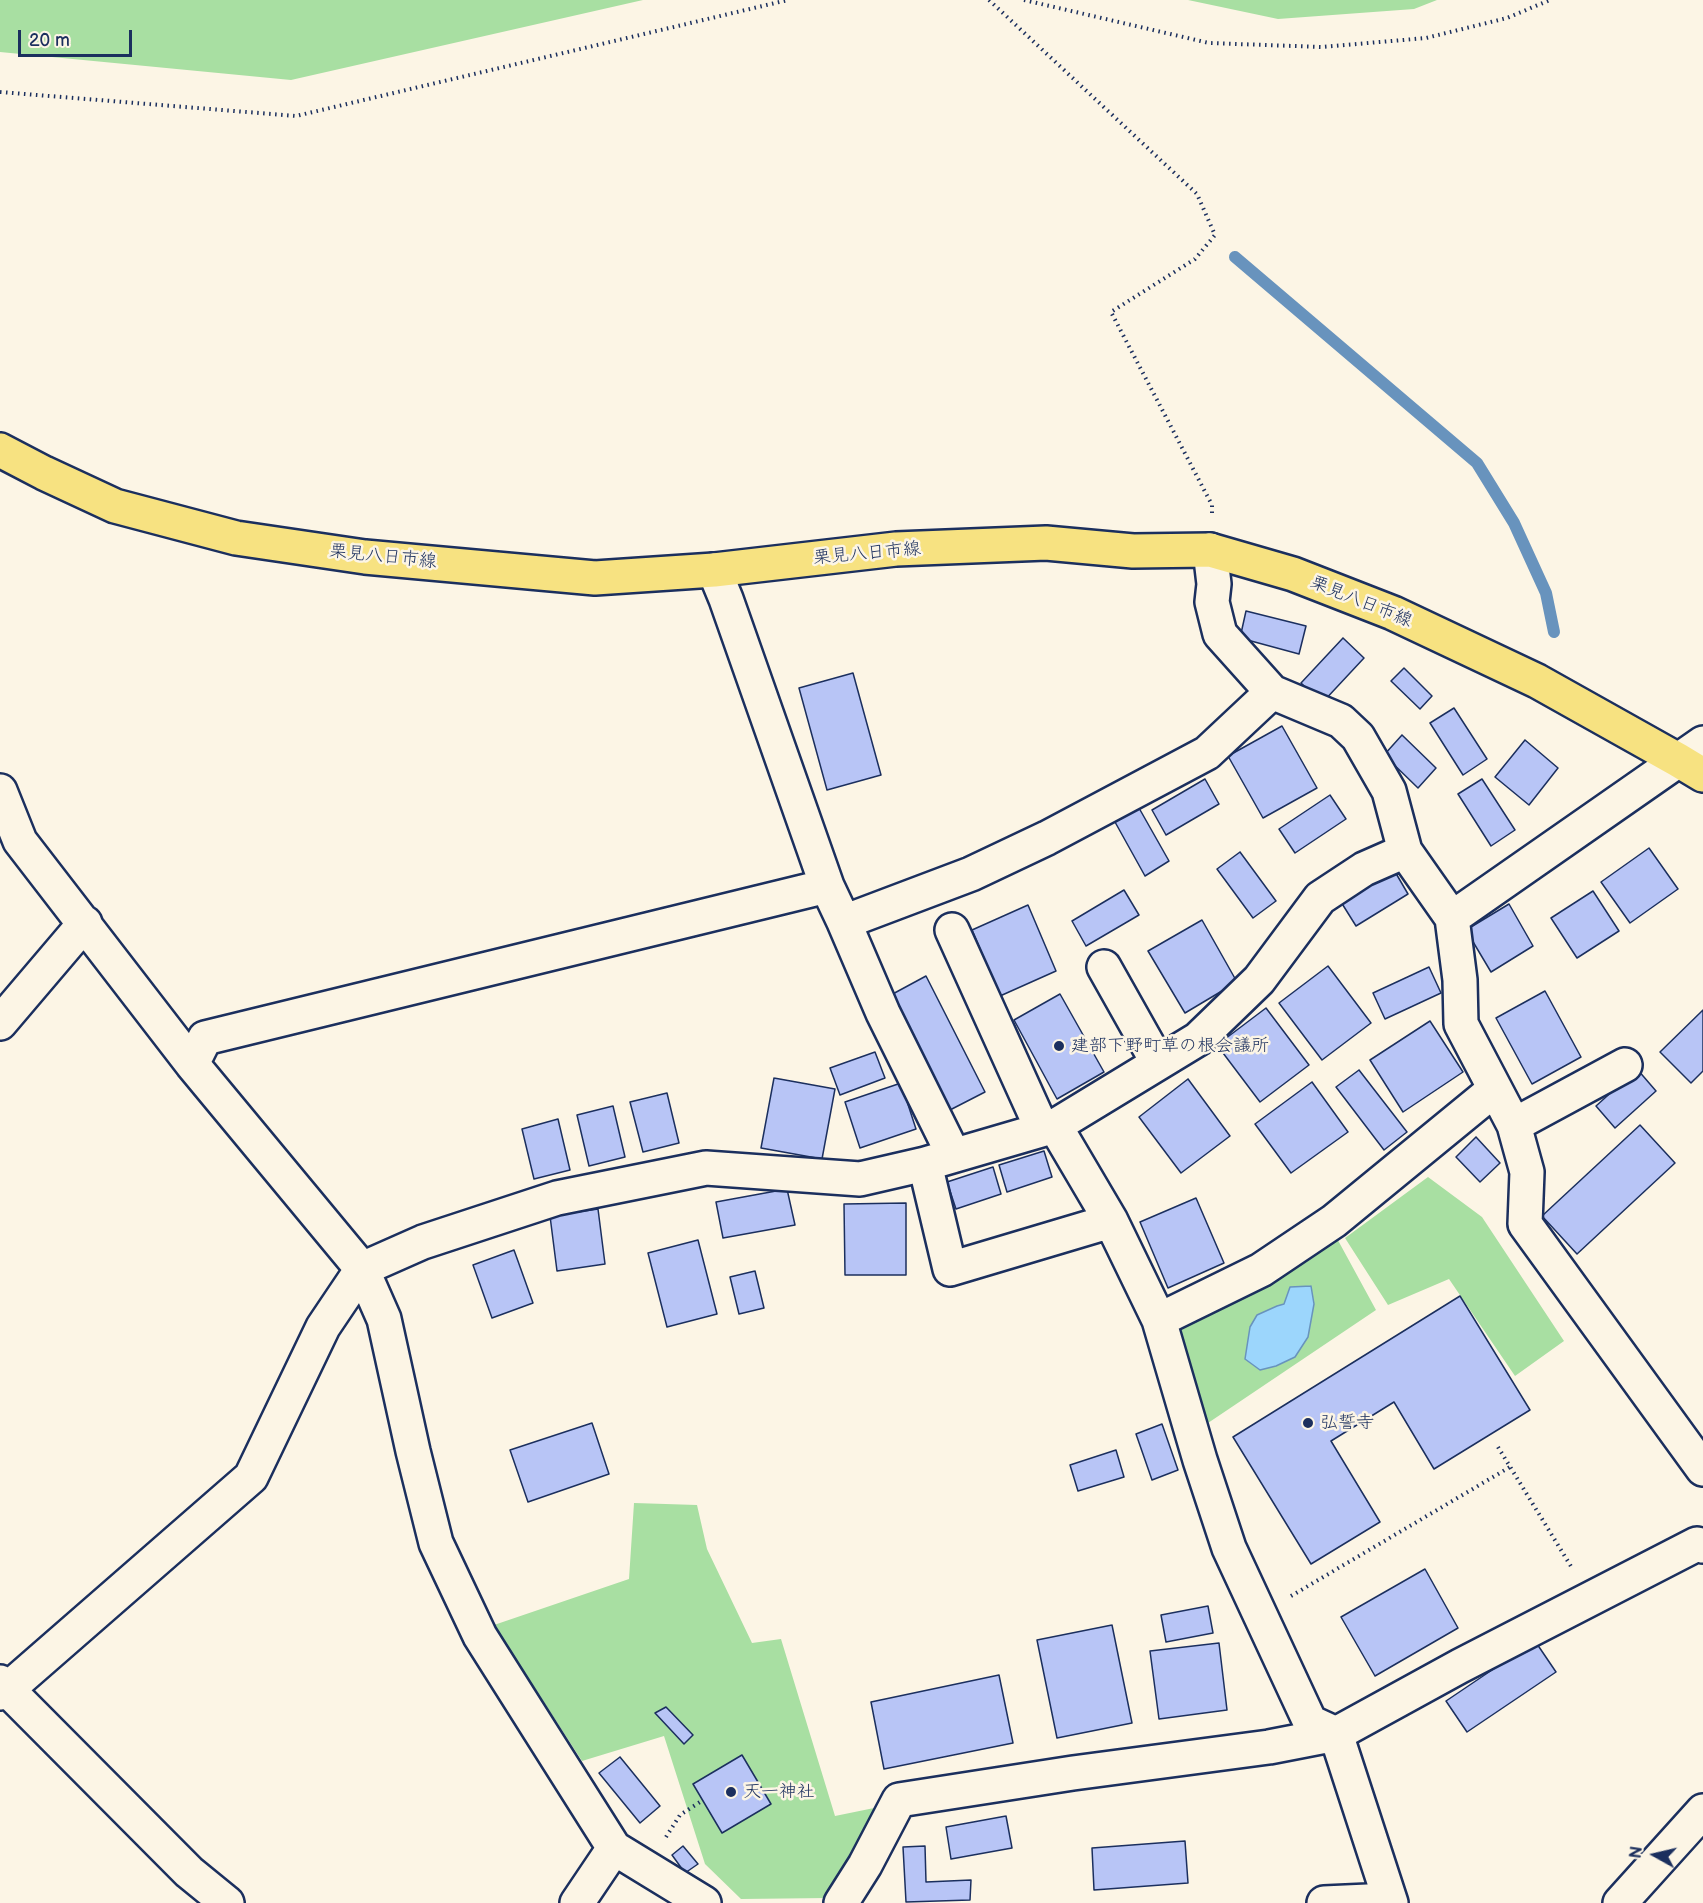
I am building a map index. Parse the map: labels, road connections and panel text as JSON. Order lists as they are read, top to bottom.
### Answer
{
  "streets": {
    "main road": ["栗見八日市線"]
  },
  "places": ["建部下野町草の根会議所", "弘誓寺", "天一神社"],
  "scale_bar": "20 m",
  "north": "left"
}
